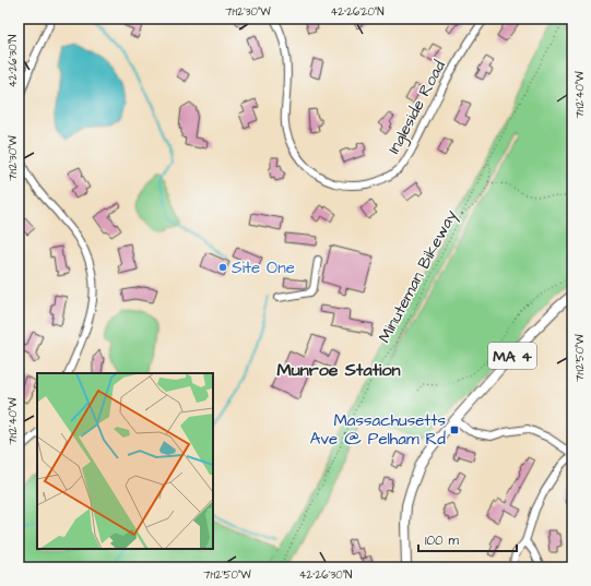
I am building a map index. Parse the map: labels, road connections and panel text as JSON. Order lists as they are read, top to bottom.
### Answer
{
  "streets": {
    "main road": ["MA 4"],
    "street": ["Ingleside Road"],
    "path": ["Minuteman Bikeway"]
  },
  "districts": ["Munroe Station"],
  "places": {
    "other": ["Site One"],
    "transit": ["Massachusetts Ave @ Pelham Rd"]
  },
  "scale_bar": "100 m",
  "coordinates": [
    "71°12'30\"W",
    "42°26'20\"N",
    "42°26'30\"N",
    "71°12'40\"W",
    "71°12'50\"W"
  ]
}
